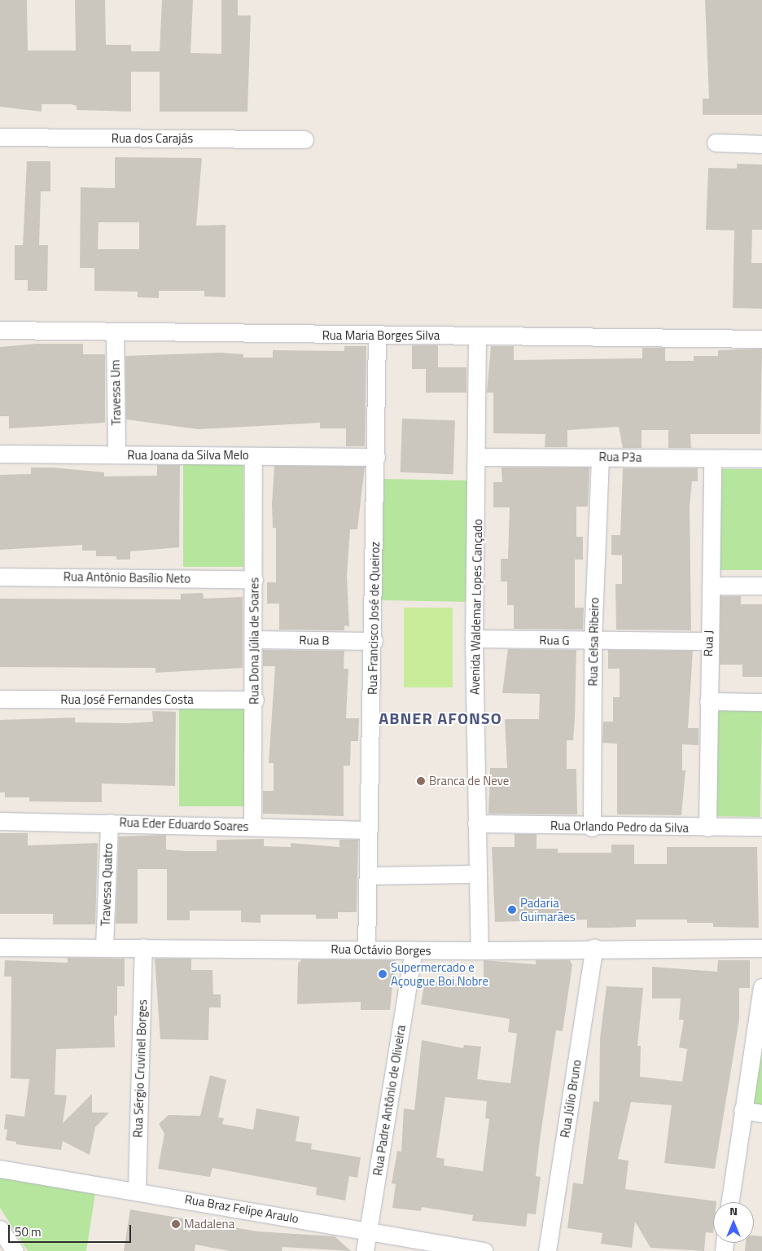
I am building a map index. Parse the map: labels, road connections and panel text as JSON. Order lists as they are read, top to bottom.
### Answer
{
  "streets": {
    "street": [
      "Rua dos Carajás",
      "Rua Maria Borges Silva",
      "Travessa Um",
      "Rua Joana da Silva Melo",
      "Rua P3a",
      "Rua Antônio Basílio Neto",
      "Avenida Waldemar Lopes Cançado",
      "Rua Francisco José de Queiroz",
      "Rua B",
      "Rua G",
      "Rua Dona Júlia de Soares",
      "Rua Celsa Ribeiro",
      "Rua J",
      "Rua José Fernandes Costa",
      "Rua Eder Eduardo Soares",
      "Rua Orlando Pedro da Silva",
      "Travessa Quatro",
      "Rua Octávio Borges",
      "Rua Sérgio Cruvinel Borges",
      "Rua Júlio Bruno",
      "Rua Padre Antônio de Oliveira",
      "Rua Braz Felipe Araulo"
    ]
  },
  "crossings": [
    ["Rua Maria Borges Silva", "Travessa Um"],
    ["Rua Maria Borges Silva", "Avenida Waldemar Lopes Cançado"],
    ["Rua Maria Borges Silva", "Rua Francisco José de Queiroz"],
    ["Travessa Um", "Rua Joana da Silva Melo"],
    ["Rua Joana da Silva Melo", "Rua Francisco José de Queiroz"],
    ["Rua Joana da Silva Melo", "Rua Dona Júlia de Soares"],
    ["Rua P3a", "Avenida Waldemar Lopes Cançado"],
    ["Rua P3a", "Rua Celsa Ribeiro"],
    ["Rua P3a", "Rua J"],
    ["Rua Antônio Basílio Neto", "Rua Dona Júlia de Soares"],
    ["Avenida Waldemar Lopes Cançado", "Rua G"],
    ["Avenida Waldemar Lopes Cançado", "Rua Orlando Pedro da Silva"],
    ["Avenida Waldemar Lopes Cançado", "Rua Octávio Borges"],
    ["Rua Francisco José de Queiroz", "Rua B"],
    ["Rua Francisco José de Queiroz", "Rua Eder Eduardo Soares"],
    ["Rua Francisco José de Queiroz", "Rua Octávio Borges"],
    ["Rua B", "Rua Dona Júlia de Soares"],
    ["Rua G", "Rua Celsa Ribeiro"],
    ["Rua G", "Rua J"],
    ["Rua Dona Júlia de Soares", "Rua José Fernandes Costa"],
    ["Rua Dona Júlia de Soares", "Rua Eder Eduardo Soares"],
    ["Rua Celsa Ribeiro", "Rua Orlando Pedro da Silva"],
    ["Rua J", "Rua Orlando Pedro da Silva"],
    ["Rua Eder Eduardo Soares", "Travessa Quatro"],
    ["Travessa Quatro", "Rua Octávio Borges"],
    ["Rua Octávio Borges", "Rua Sérgio Cruvinel Borges"],
    ["Rua Octávio Borges", "Rua Júlio Bruno"],
    ["Rua Octávio Borges", "Rua Padre Antônio de Oliveira"],
    ["Rua Sérgio Cruvinel Borges", "Rua Braz Felipe Araulo"],
    ["Rua Padre Antônio de Oliveira", "Rua Braz Felipe Araulo"]
  ],
  "districts": ["ABNER AFONSO"],
  "places": [
    "Branca de Neve",
    "Padaria Guimarães",
    "Supermercado e Açougue Boi Nobre",
    "Madalena"
  ],
  "scale_bar": "50 m",
  "north": "top"
}
